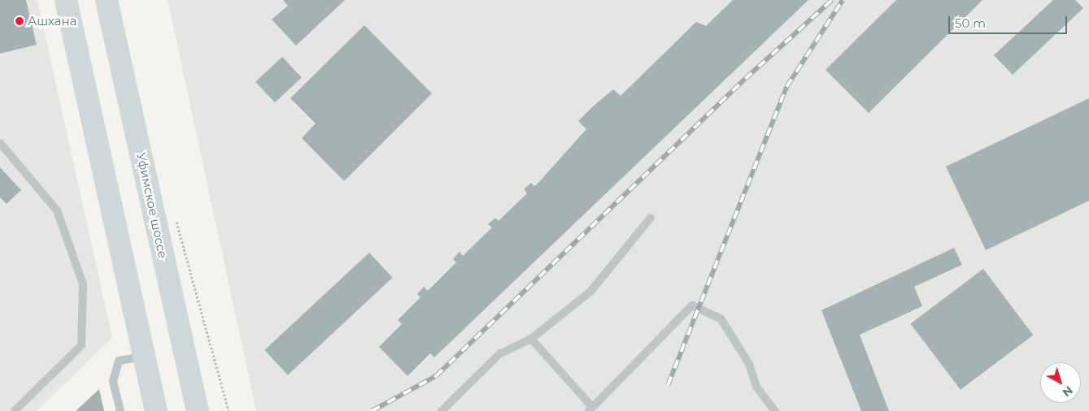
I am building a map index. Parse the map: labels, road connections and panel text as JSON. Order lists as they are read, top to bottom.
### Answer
{
  "streets": {
    "main road": ["Уфимское шоссе"]
  },
  "places": ["Ашхана"],
  "scale_bar": "50 m",
  "north": "bottom right"
}
